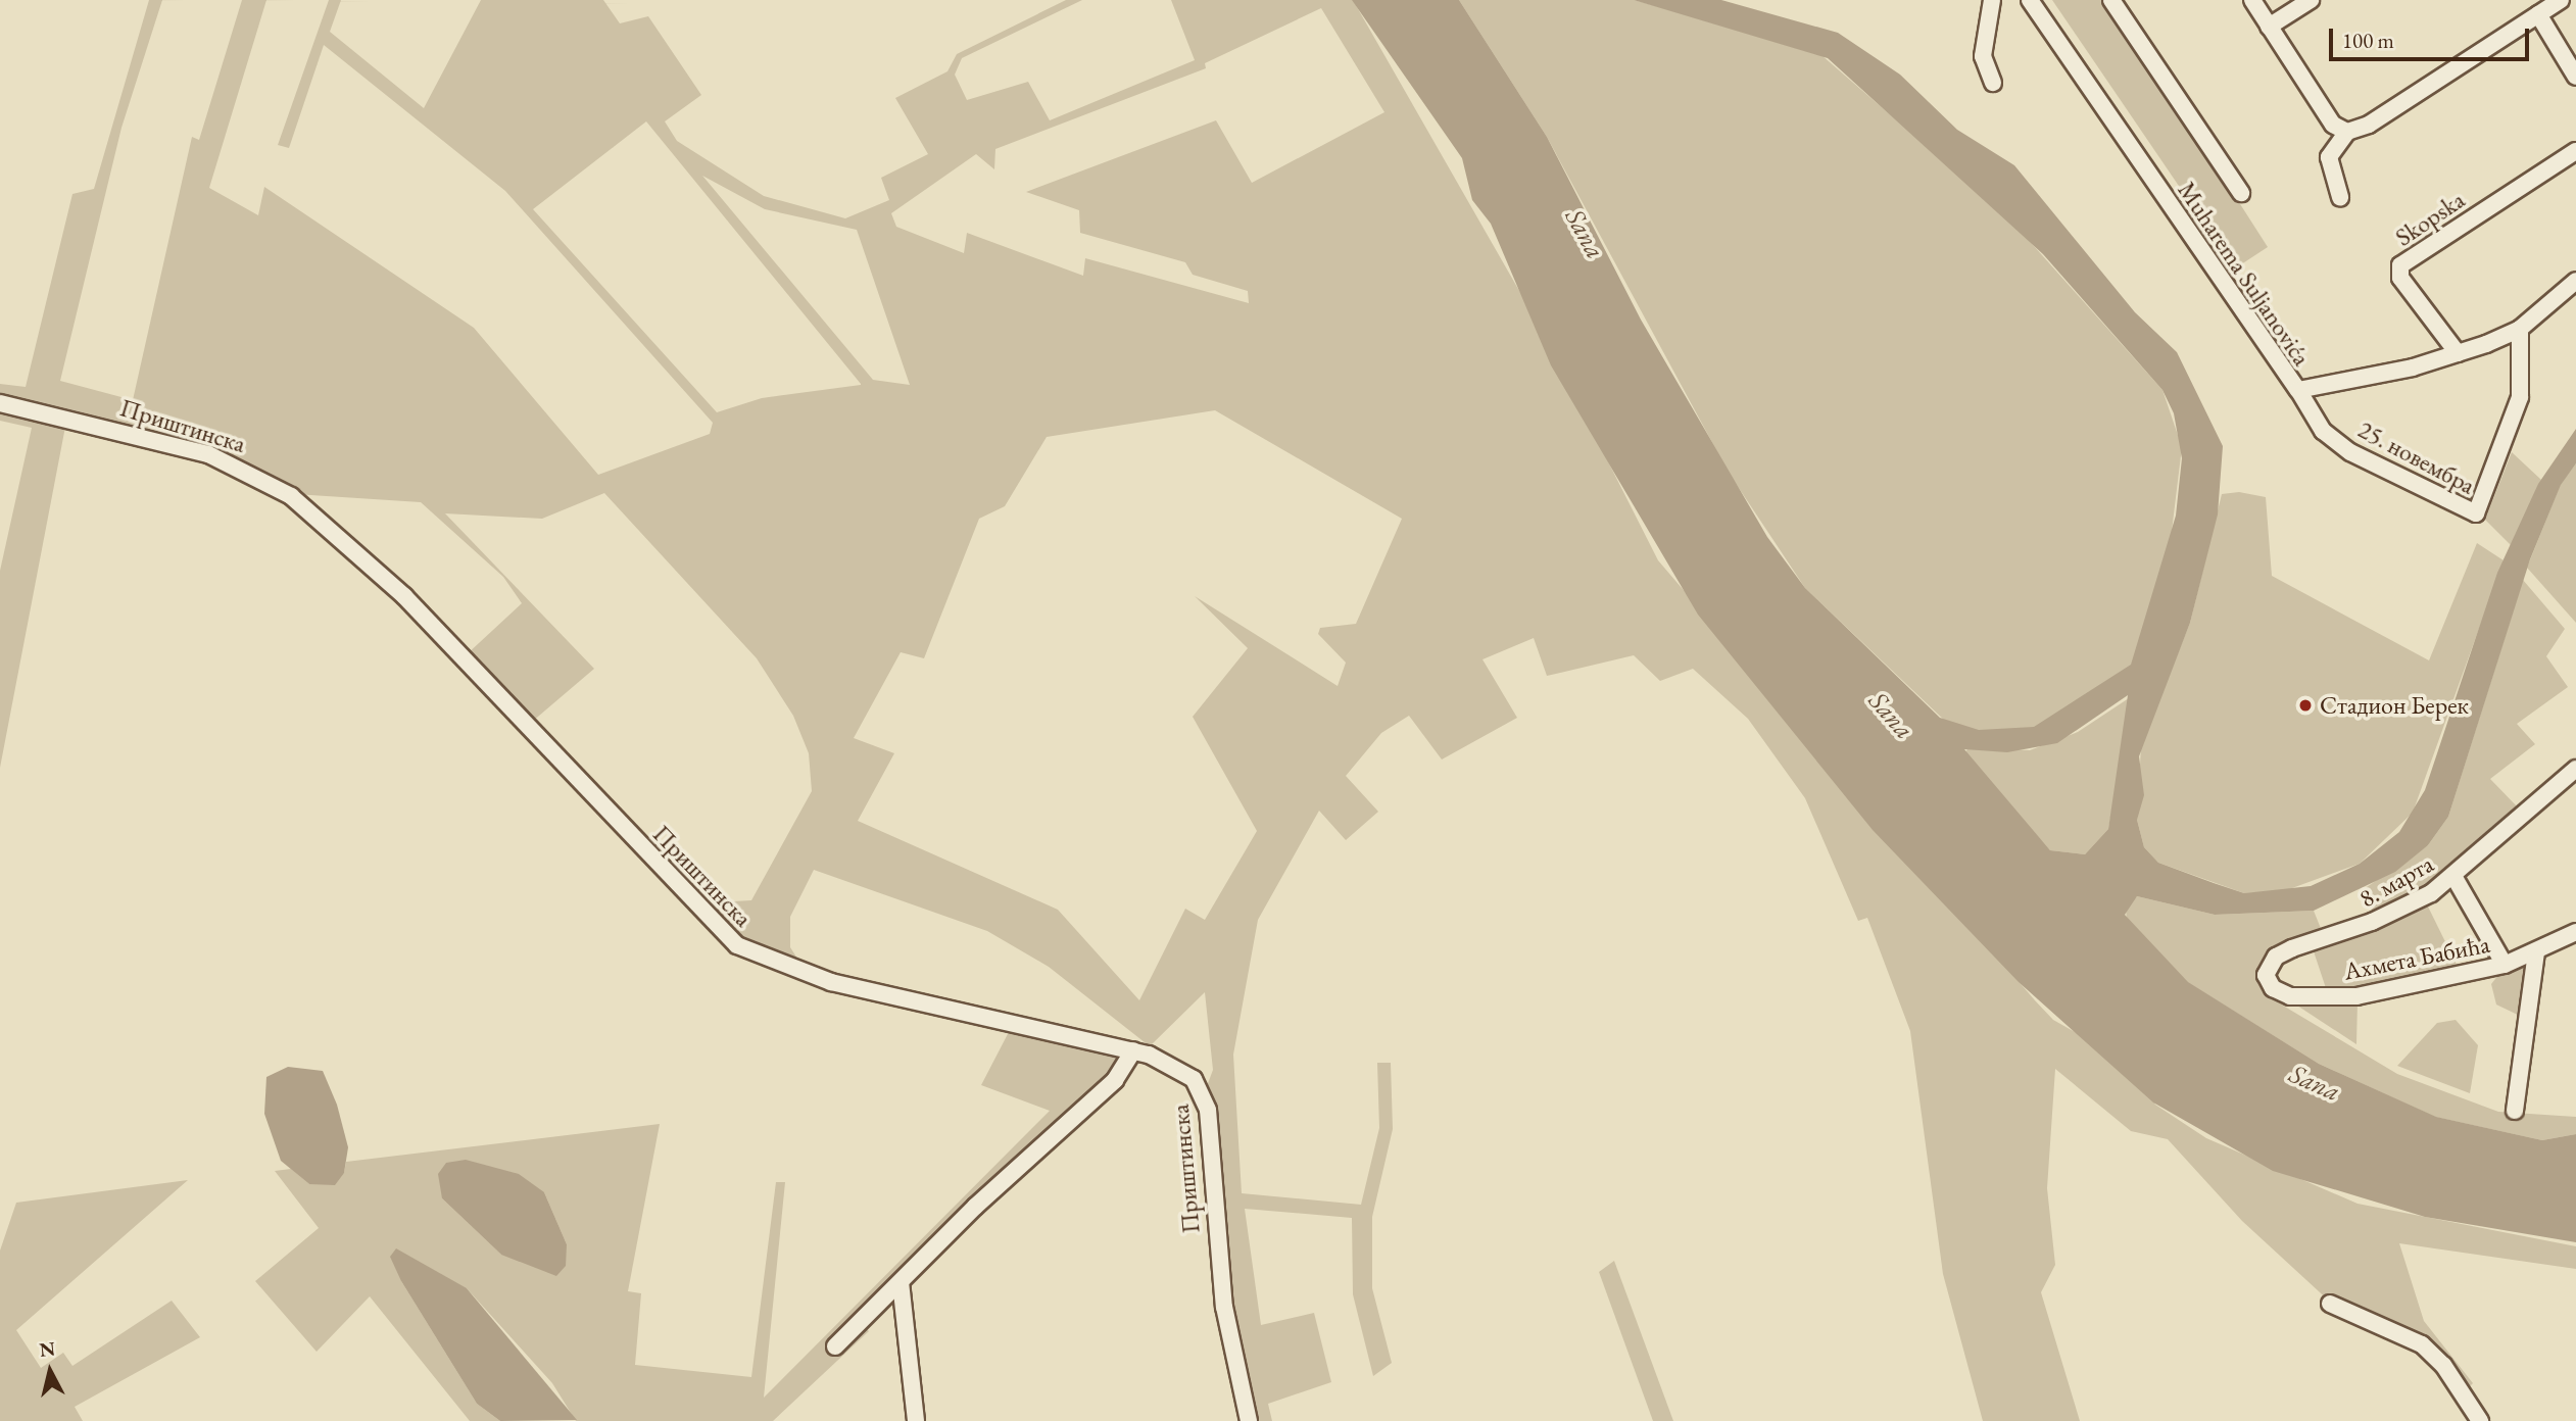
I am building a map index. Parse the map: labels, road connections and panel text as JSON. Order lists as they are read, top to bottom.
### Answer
{
  "streets": {
    "street": [
      "Skopska",
      "Muharema Suljanovića",
      "Приштинска",
      "25. новембра",
      "8. марта",
      "Ахмета Бабића"
    ]
  },
  "crossings": [
    ["Skopska", "Muharema Suljanovića"],
    ["Muharema Suljanovića", "25. новембра"],
    ["8. марта", "Ахмета Бабића"]
  ],
  "water": ["Sana"],
  "places": ["Стадион Берек"],
  "scale_bar": "100 m",
  "north": "top"
}
